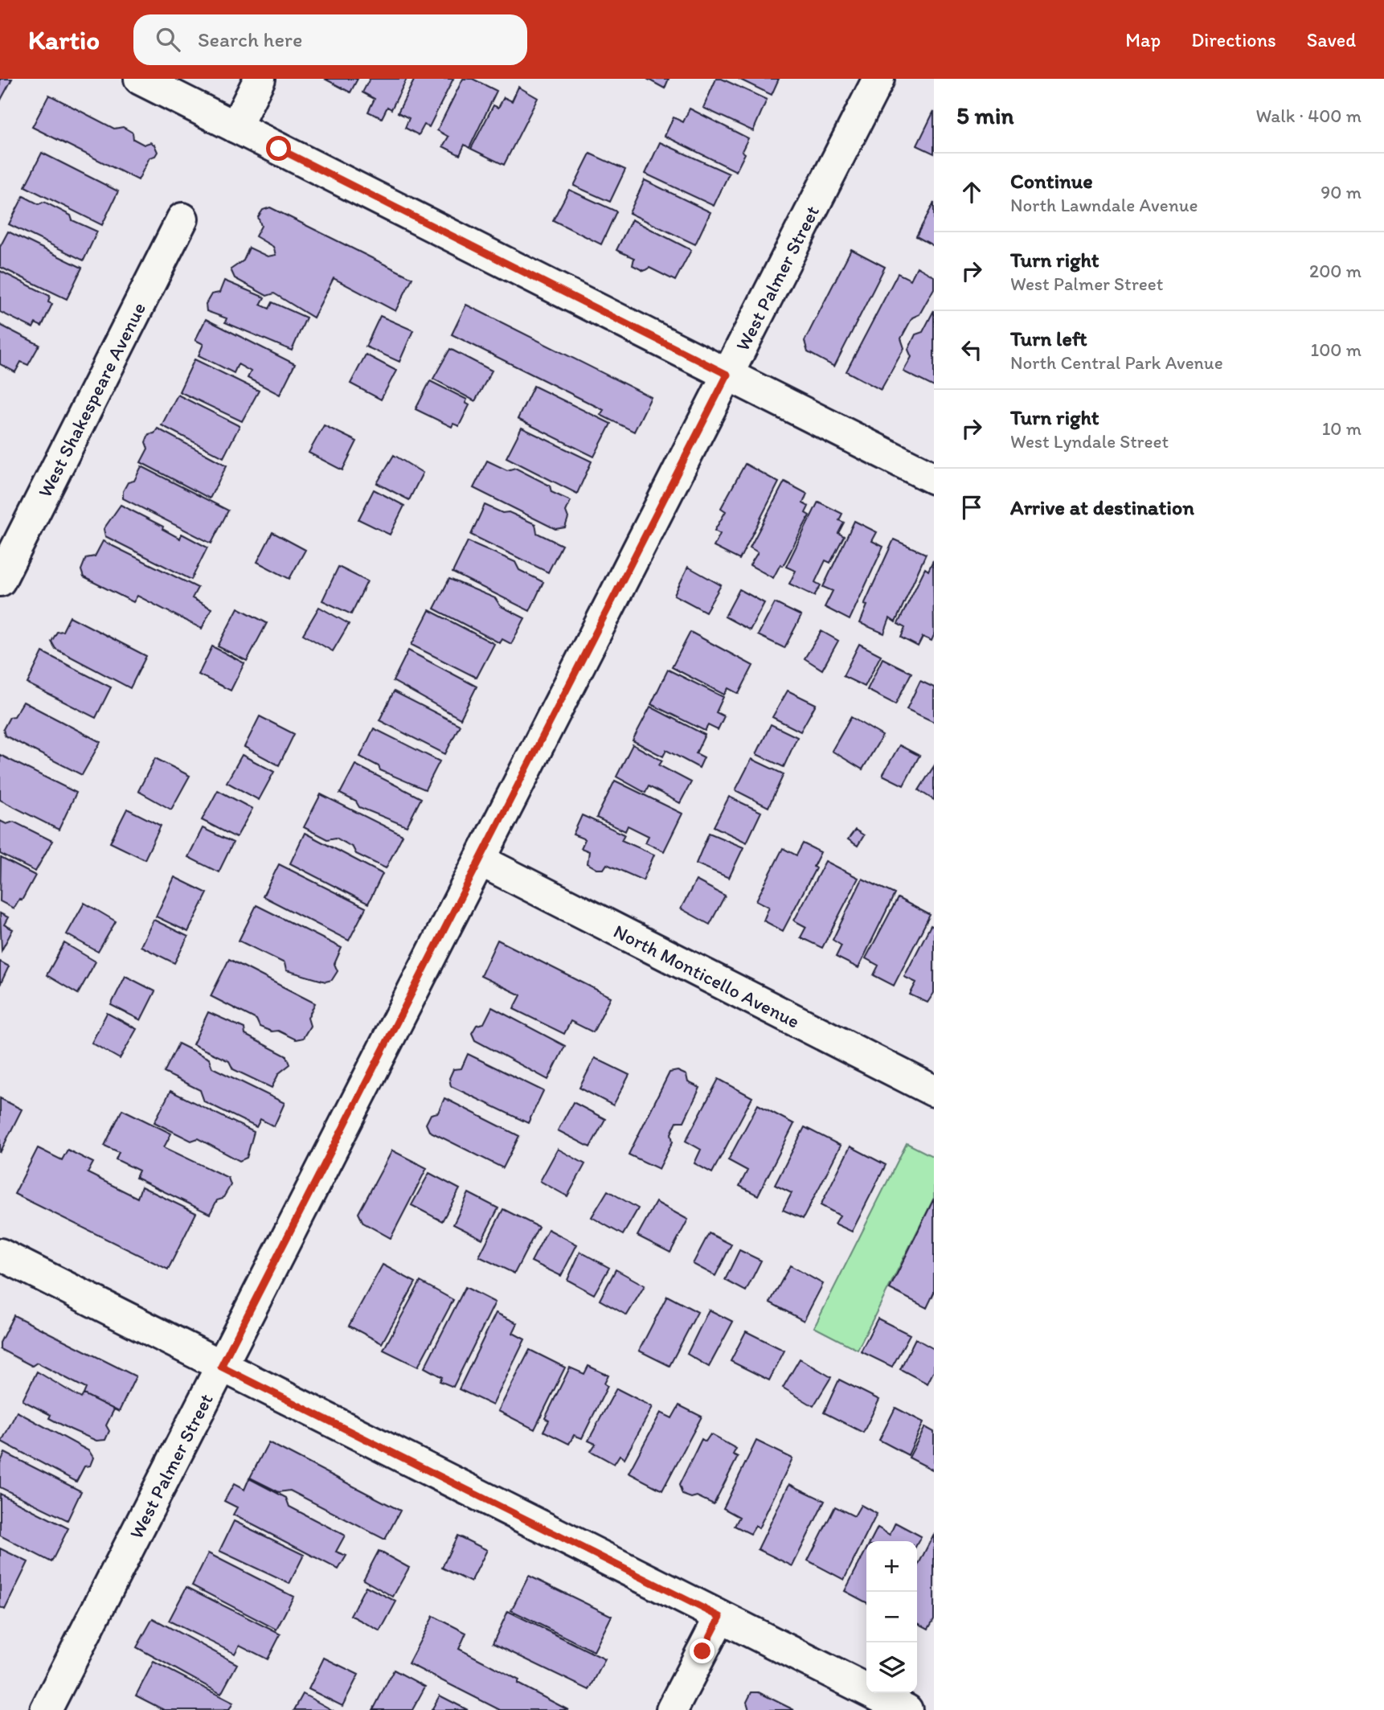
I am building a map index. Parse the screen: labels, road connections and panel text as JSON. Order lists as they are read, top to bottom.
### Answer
{
  "streets": {
    "street": ["West Palmer Street", "West Shakespeare Avenue", "North Monticello Avenue"]
  },
  "crossings": [
    ["West Palmer Street", "North Monticello Avenue"]
  ],
  "page": {
    "header": "Kartio",
    "search": "Search here",
    "nav": ["Map", "Directions", "Saved"],
    "heading": ["5 min", "Walk · 400 m"],
    "list": [
      ["Continue", "North Lawndale Avenue", "90 m"],
      ["Turn right", "West Palmer Street", "200 m"],
      ["Turn left", "North Central Park Avenue", "100 m"],
      ["Turn right", "West Lyndale Street", "10 m"],
      "Arrive at destination"
    ],
    "map_buttons": ["+", "−"]
  }
}
